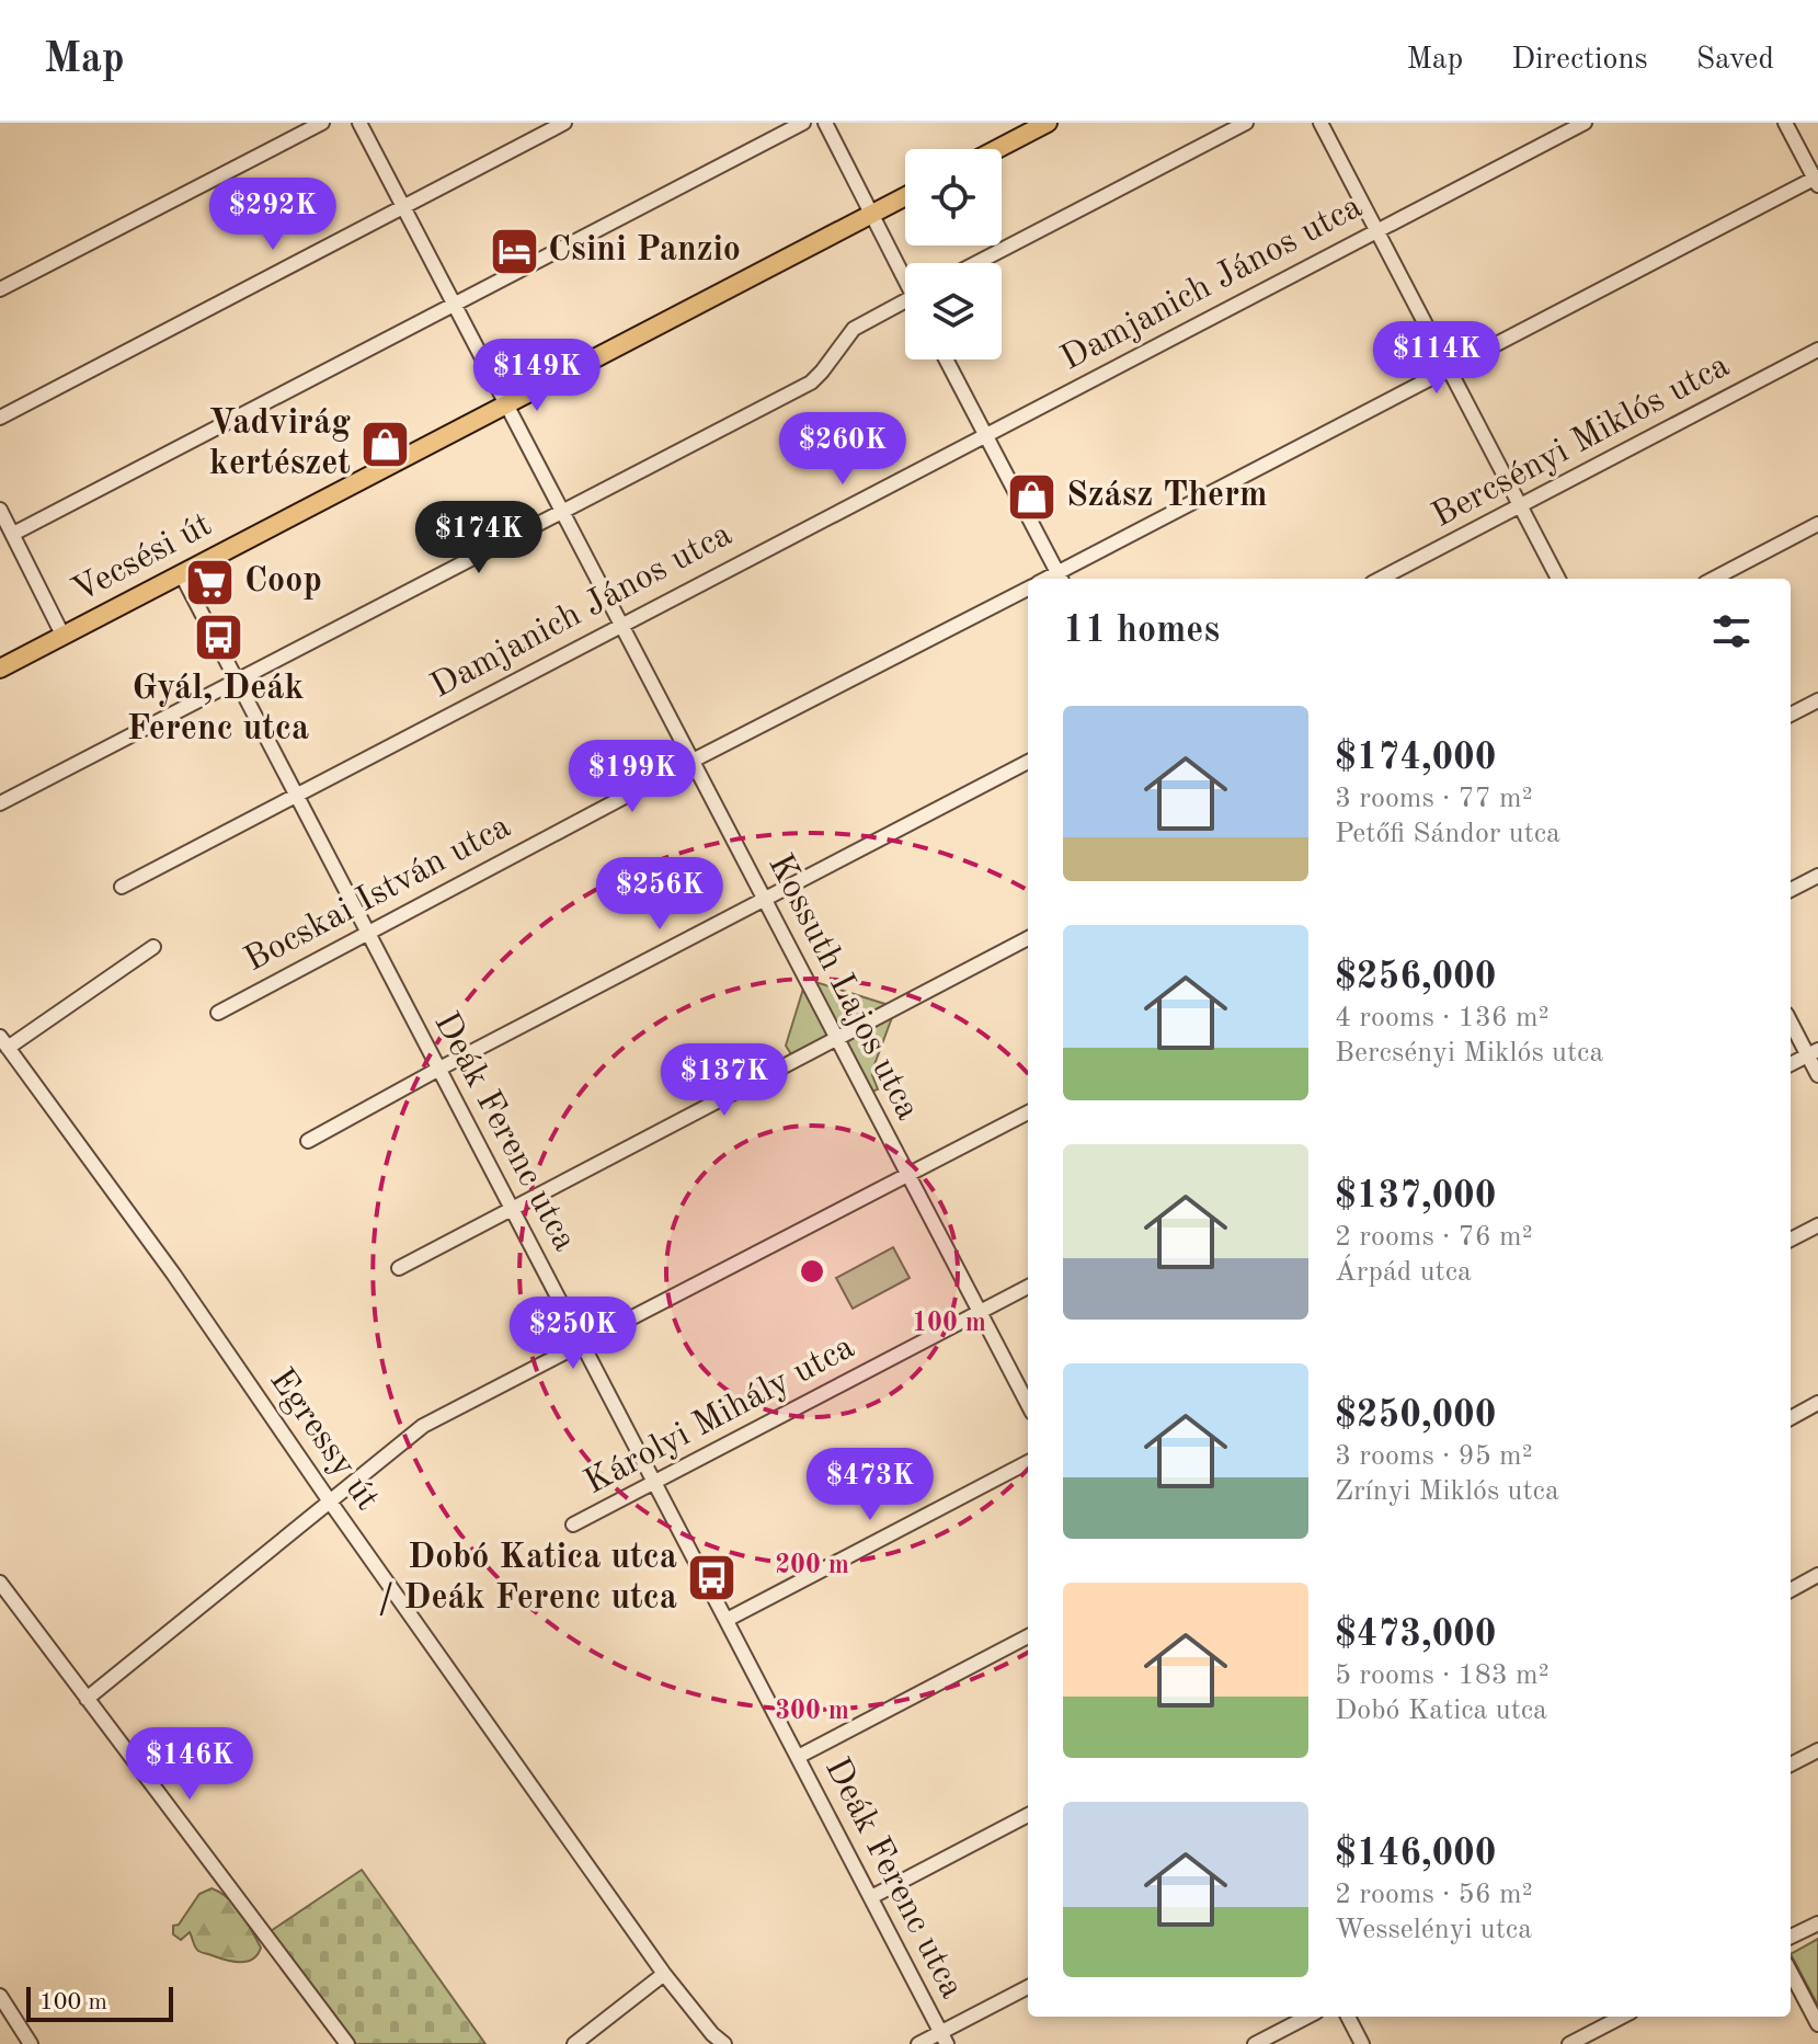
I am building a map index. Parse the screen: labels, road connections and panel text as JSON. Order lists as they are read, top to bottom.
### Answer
{
  "streets": {
    "main road": ["Vecsési út"],
    "street": [
      "Damjanich János utca",
      "Bercsényi Miklós utca",
      "Bocskai István utca",
      "Kossuth Lajos utca",
      "Deák Ferenc utca",
      "Károlyi Mihály utca",
      "Egressy út"
    ]
  },
  "crossings": [
    ["Damjanich János utca", "Kossuth Lajos utca"],
    ["Damjanich János utca", "Deák Ferenc utca"],
    ["Vecsési út", "Kossuth Lajos utca"],
    ["Vecsési út", "Deák Ferenc utca"],
    ["Bocskai István utca", "Kossuth Lajos utca"],
    ["Bocskai István utca", "Deák Ferenc utca"],
    ["Kossuth Lajos utca", "Károlyi Mihály utca"],
    ["Deák Ferenc utca", "Károlyi Mihály utca"]
  ],
  "places": {
    "hotel": ["Csini Panzio"],
    "shop": ["Vadvirág kertészet", "Szász Therm"],
    "supermarket": ["Coop"],
    "bus stop": ["Gyál, Deák Ferenc utca", "Dobó Katica utca / Deák Ferenc utca"]
  },
  "scale_bar": "100 m",
  "page": {
    "header": "Map",
    "nav": ["Map", "Directions", "Saved"],
    "price": [
      "$292K",
      "$114K",
      "$149K",
      "$260K",
      "$174K",
      "$199K",
      "$256K",
      "$137K",
      "$250K",
      "$473K",
      "$146K"
    ],
    "heading": "11 homes",
    "list": [
      {
        "name": "$174,000",
        "note": "3 rooms · 77 m² · Petőfi Sándor utca"
      },
      {
        "name": "$256,000",
        "note": "4 rooms · 136 m² · Bercsényi Miklós utca"
      },
      {
        "name": "$137,000",
        "note": "2 rooms · 76 m² · Árpád utca"
      },
      {
        "name": "$250,000",
        "note": "3 rooms · 95 m² · Zrínyi Miklós utca"
      },
      {
        "name": "$473,000",
        "note": "5 rooms · 183 m² · Dobó Katica utca"
      },
      {
        "name": "$146,000",
        "note": "2 rooms · 56 m² · Wesselényi utca"
      }
    ],
    "scale": "100 m"
  },
  "rings": ["100 m", "200 m", "300 m"]
}
